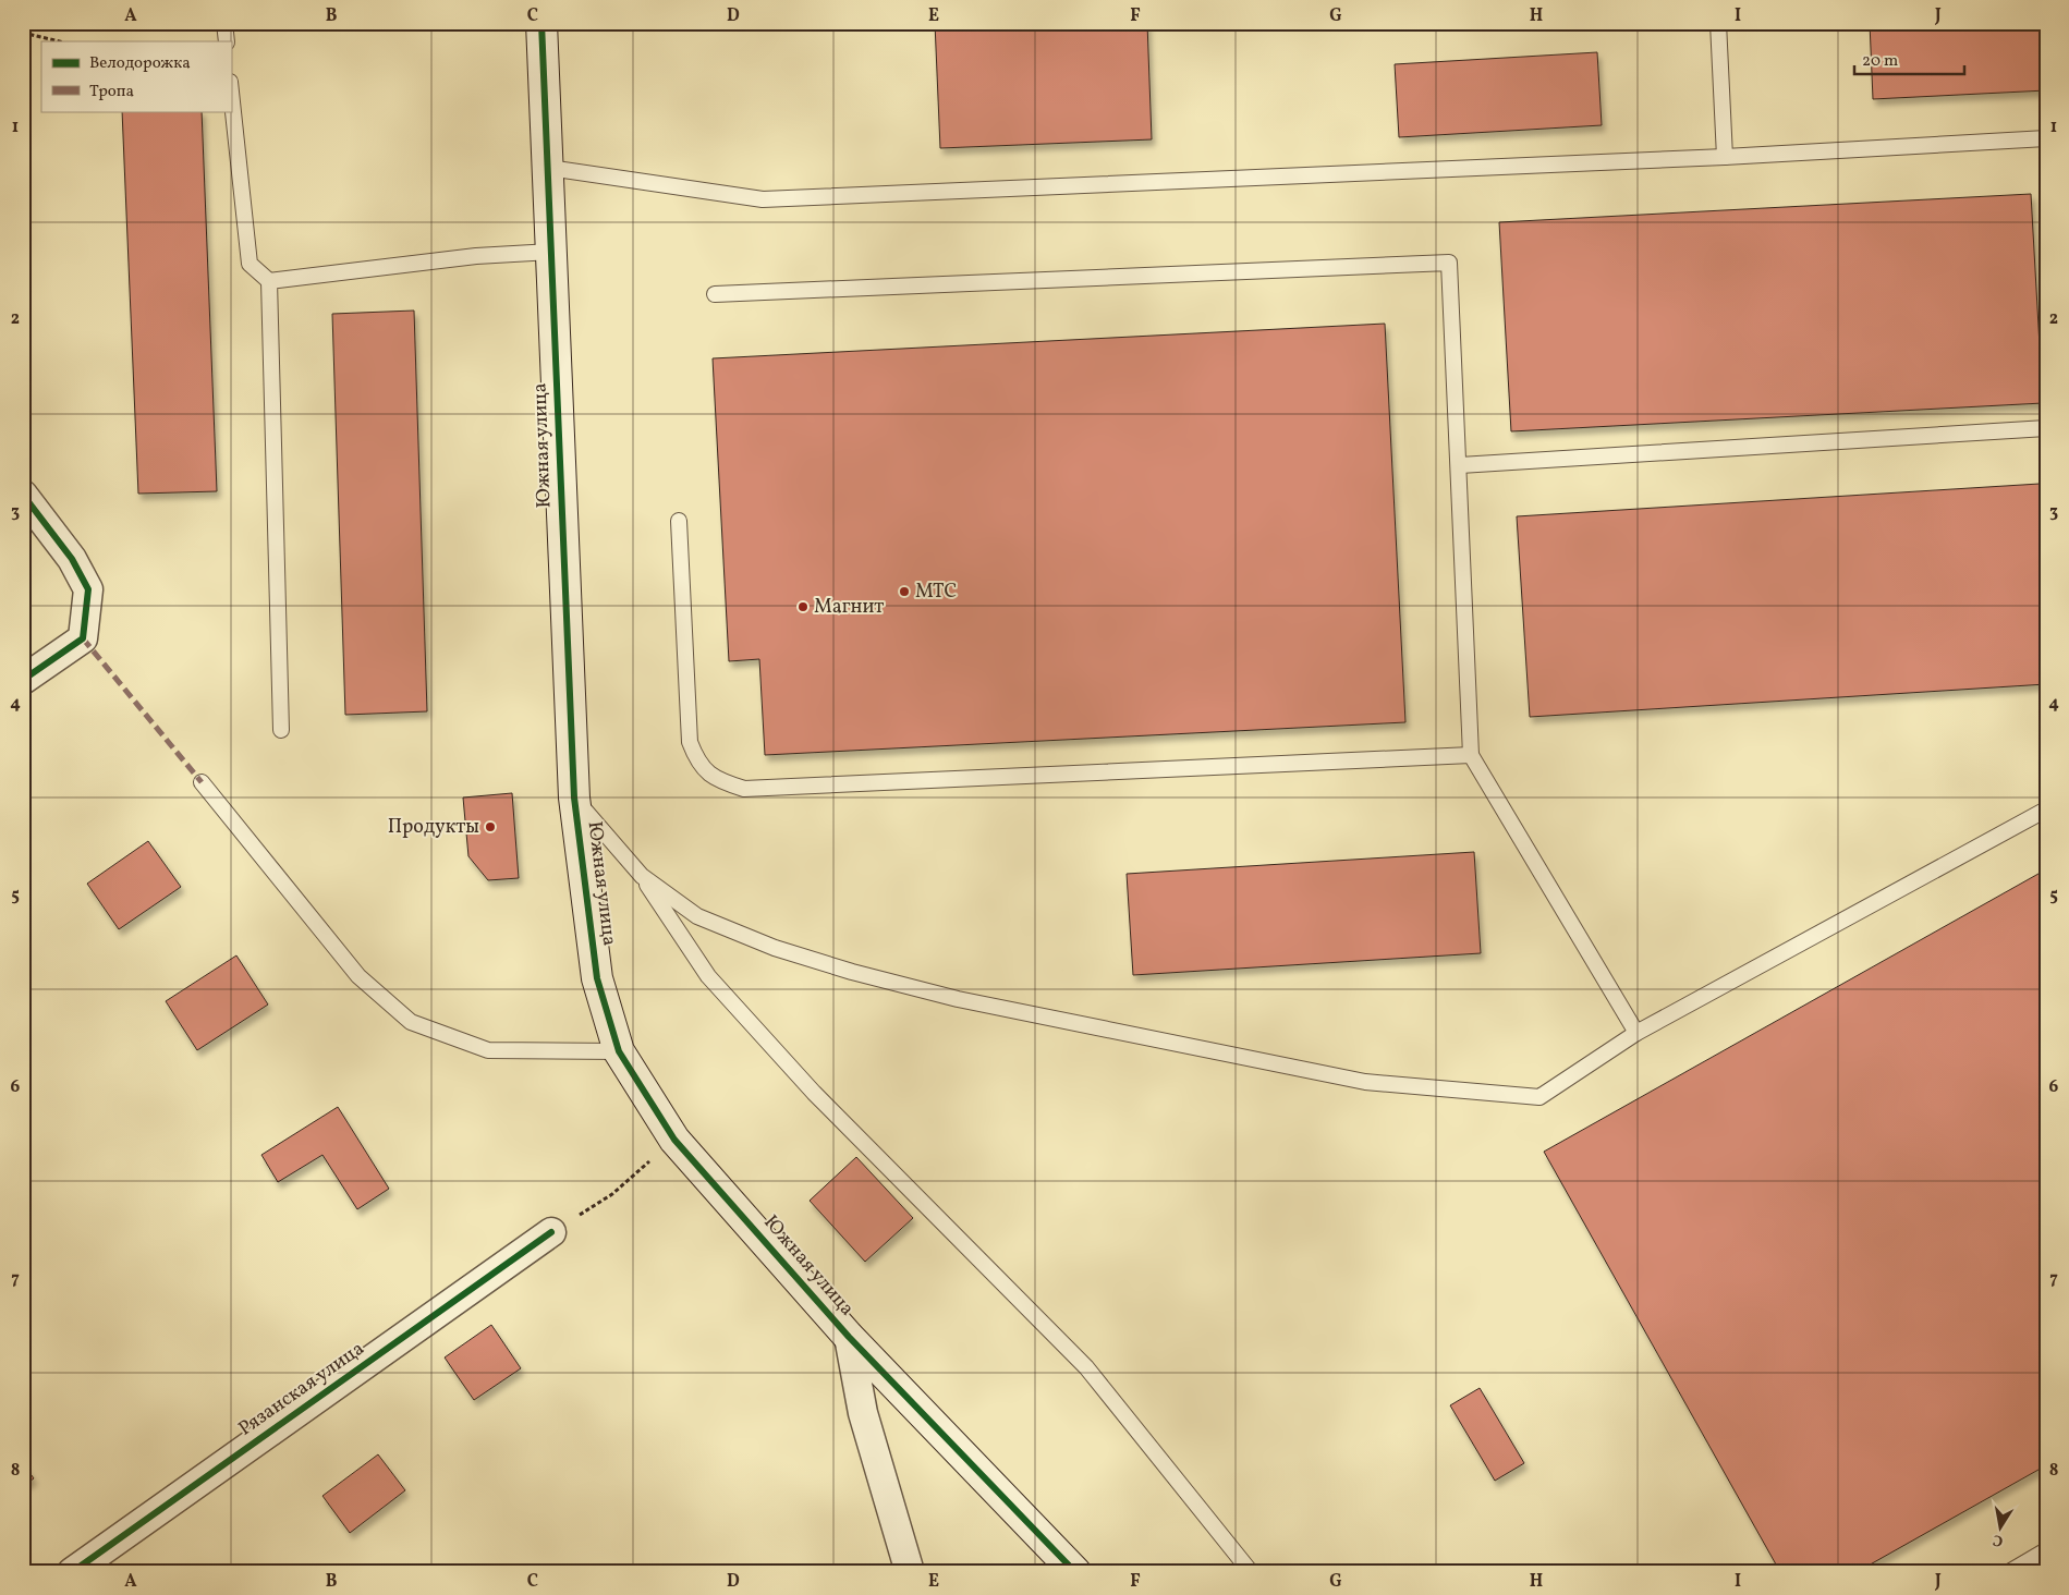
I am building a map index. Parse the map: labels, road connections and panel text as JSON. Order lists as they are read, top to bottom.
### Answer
{
  "streets": {
    "street": ["Южная улица", "Рязанская улица"]
  },
  "places": ["МТС", "Магнит", "Продукты"],
  "legend": ["Велодорожка", "Тропа"],
  "scale_bar": "20 m",
  "north": "bottom",
  "grid": {
    "columns": [
      "A",
      "B",
      "C",
      "D",
      "E",
      "F",
      "G",
      "H",
      "I",
      "J"
    ],
    "rows": [
      "1",
      "2",
      "3",
      "4",
      "5",
      "6",
      "7",
      "8"
    ]
  }
}
